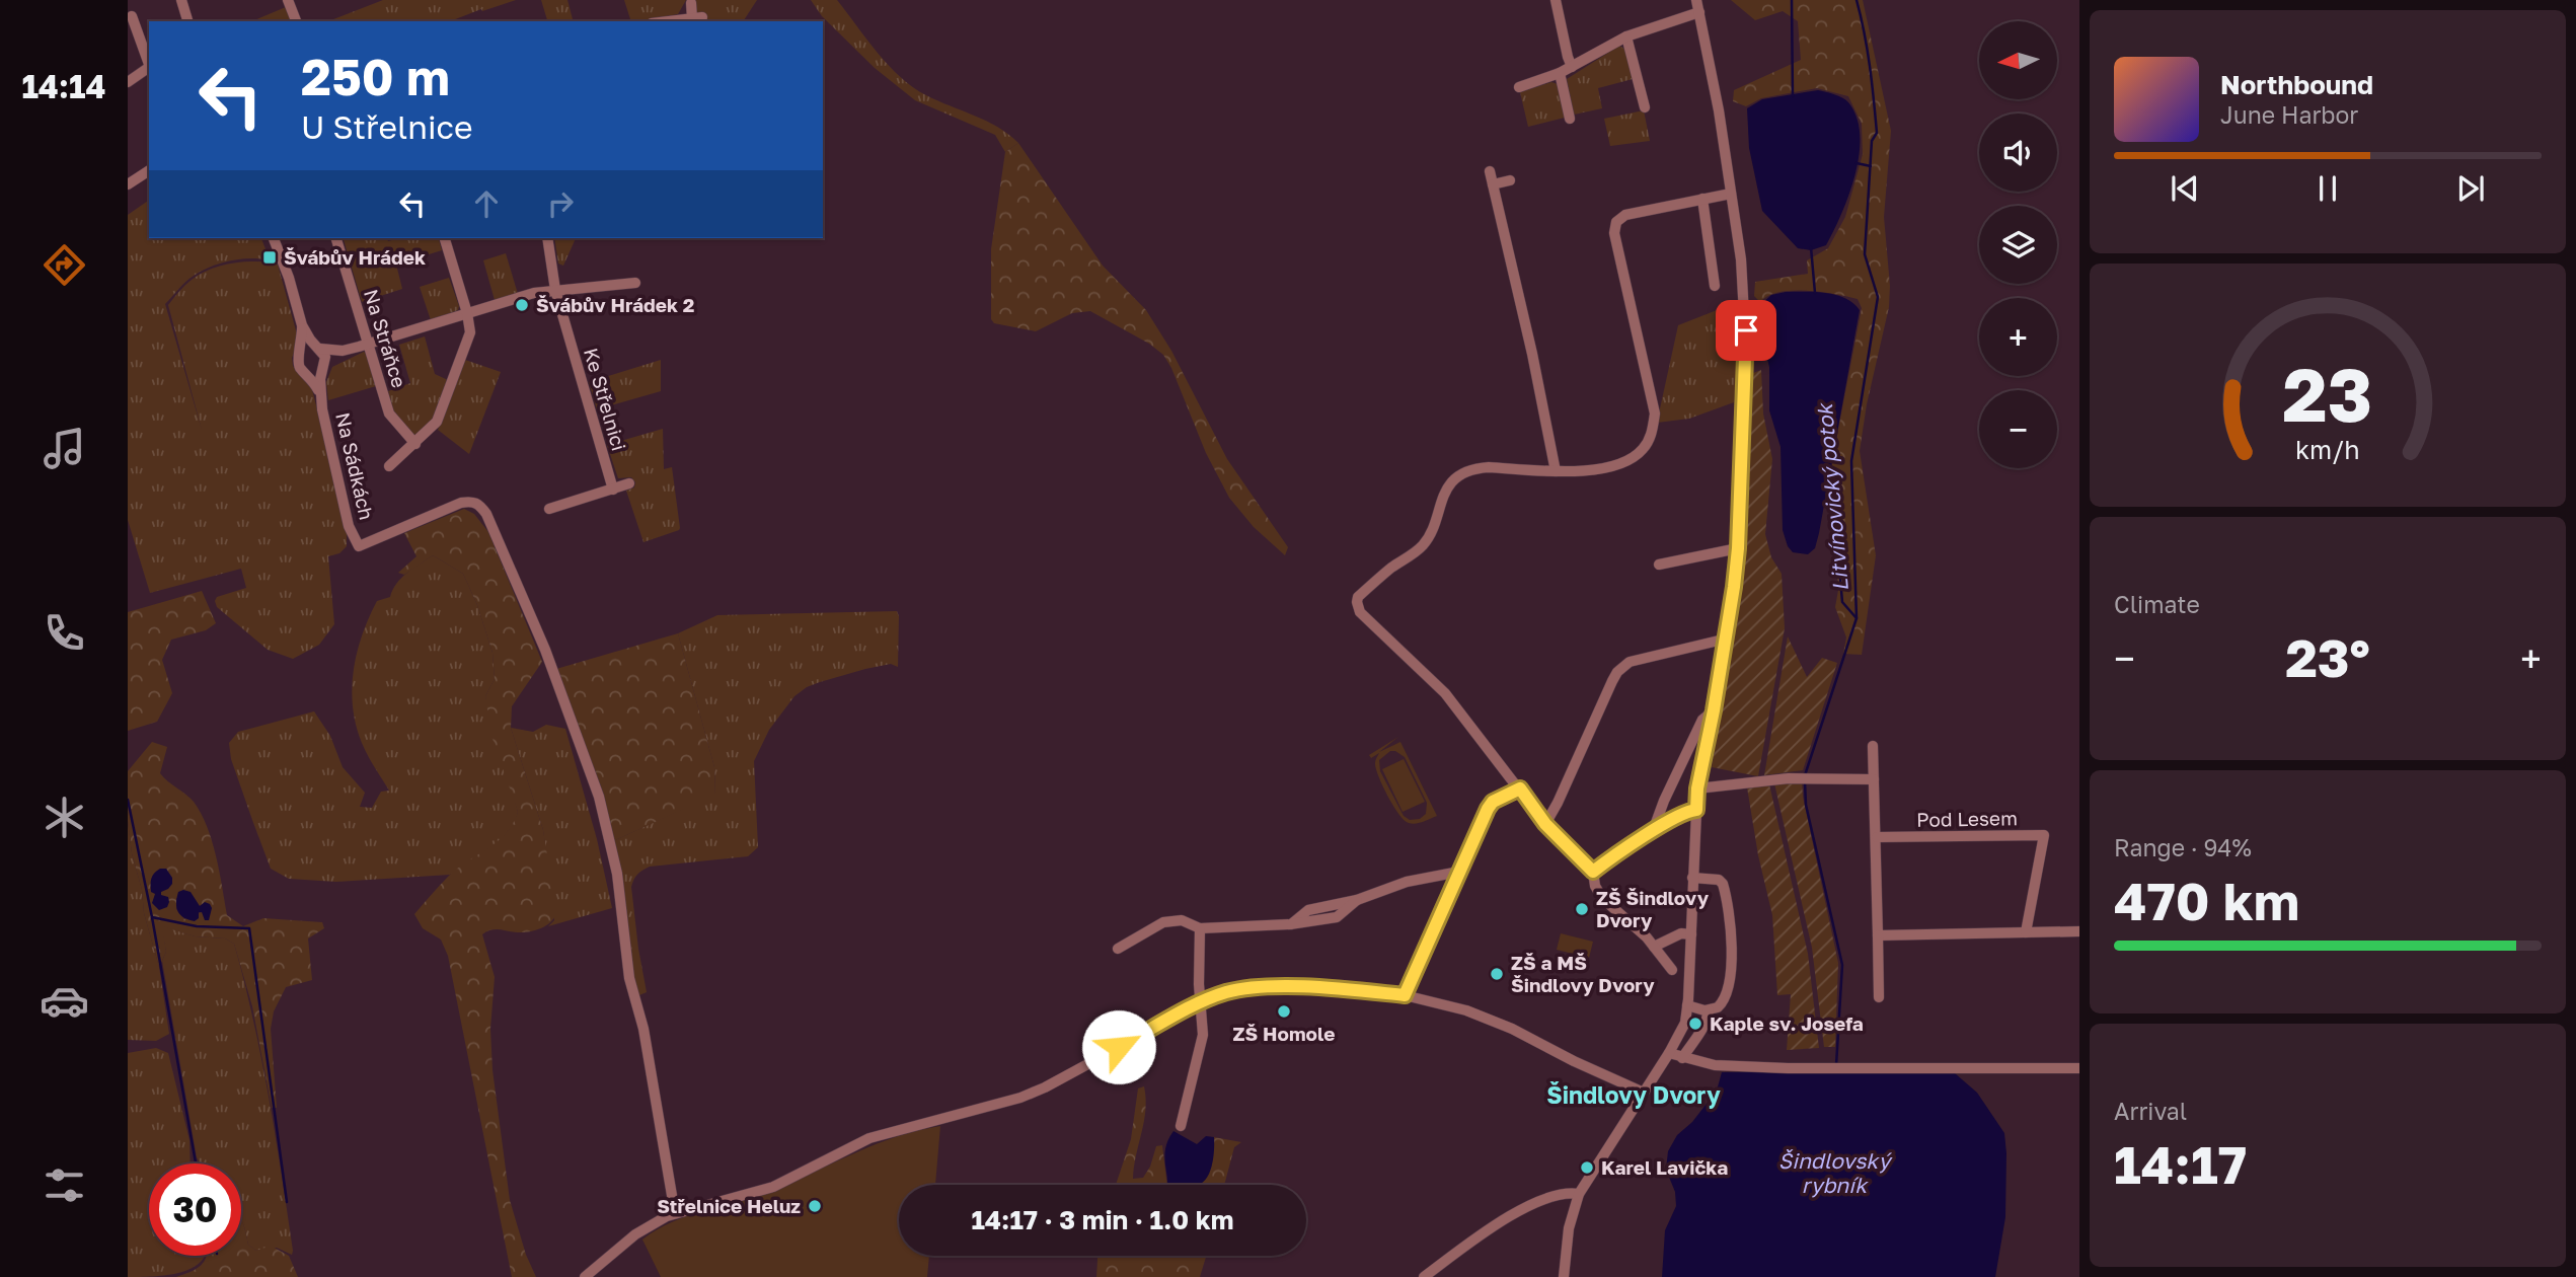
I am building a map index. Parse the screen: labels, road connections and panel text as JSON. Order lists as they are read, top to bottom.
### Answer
{
  "streets": {
    "street": [
      "Na Stráňce",
      "Ke Střelnici",
      "Na Sádkách",
      "Pod Lesem"
    ]
  },
  "districts": ["Šindlovy Dvory"],
  "water": ["Litvínovický potok", "Šindlovský rybník"],
  "places": {
    "transit": ["Švábův Hrádek"],
    "other": [
      "Švábův Hrádek 2",
      "ZŠ Šindlovy Dvory",
      "ZŠ a MŠ Šindlovy Dvory",
      "ZŠ Homole",
      "Kaple sv. Josefa",
      "Karel Lavička",
      "Střelnice Heluz"
    ]
  },
  "north": "left",
  "page": {
    "tabs": "14:14",
    "map_buttons": ["+", "−"],
    "turn": ["250 m", "U Střelnice"],
    "song": ["Northbound", "June Harbor"],
    "tile": [
      "Climate",
      ["Range · 94%", "470 km"],
      ["Arrival", "14:17"]
    ],
    "heat": ["−", "23°", "+"],
    "limit": "30",
    "trip": "14:17 · 3 min · 1.0 km",
    "gauge": ["23", "km/h"]
  }
}
